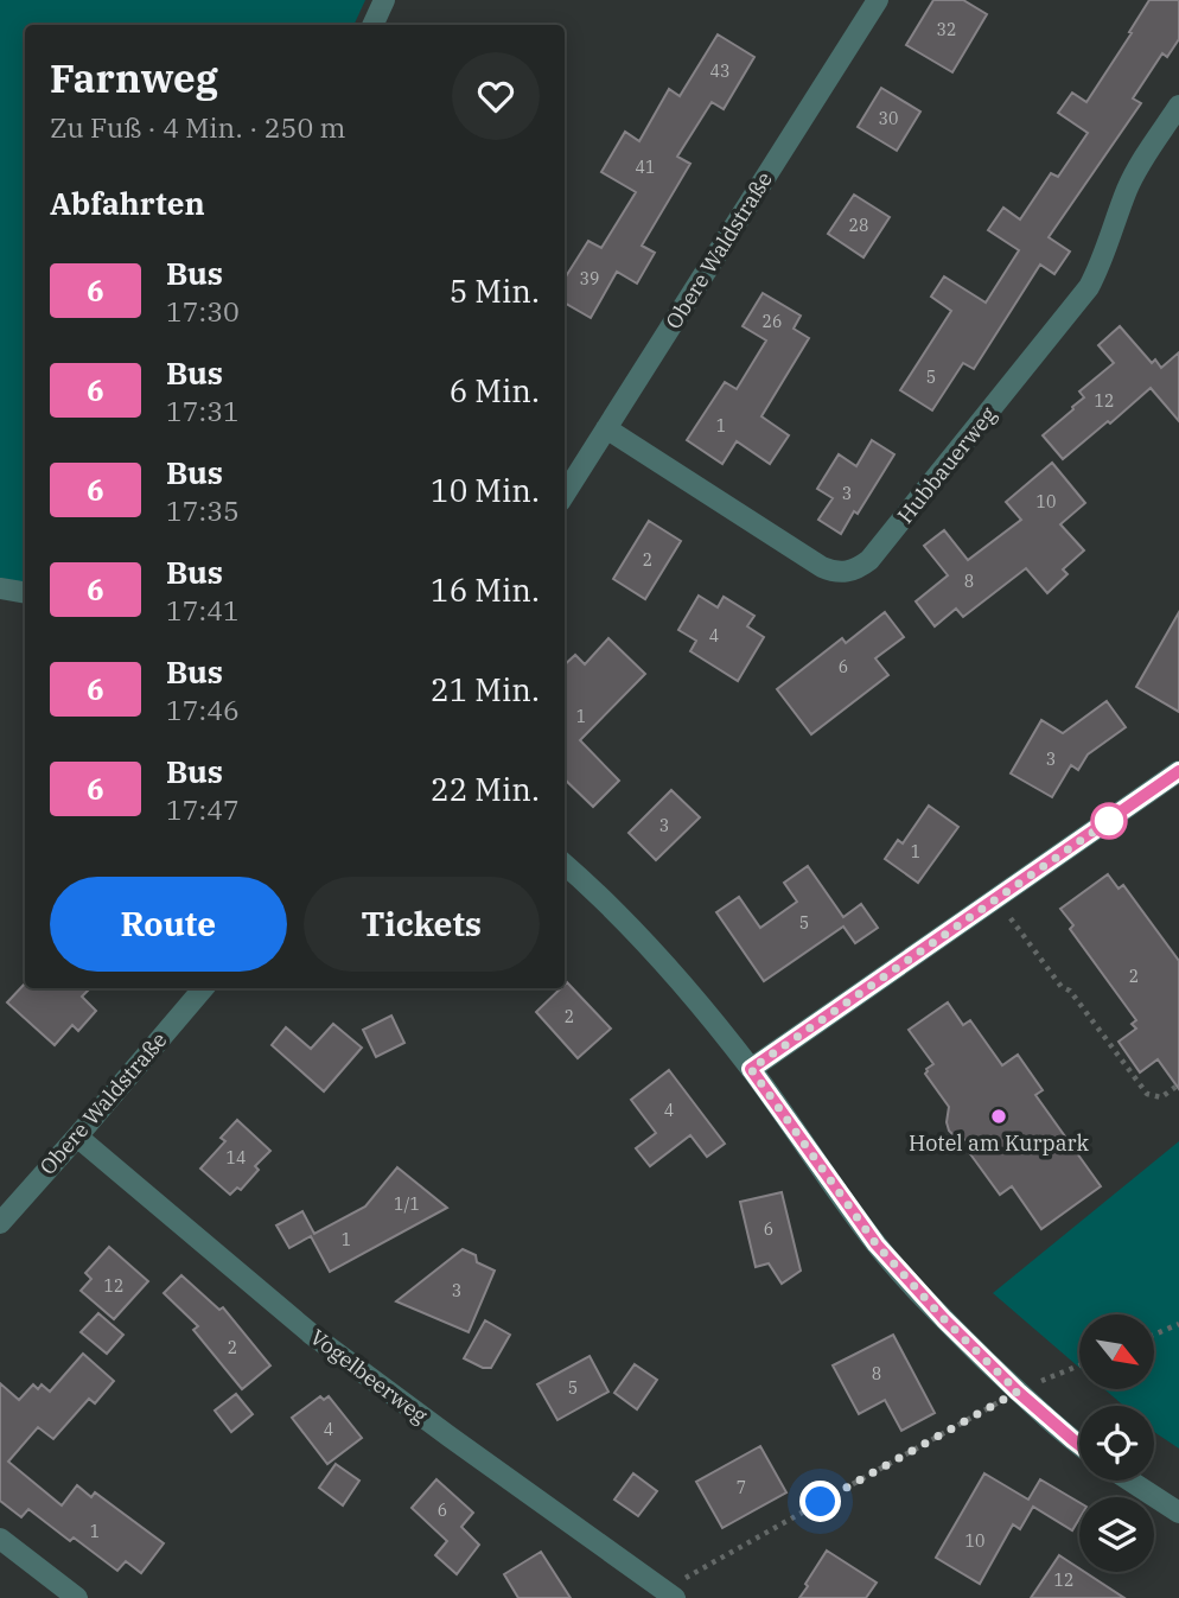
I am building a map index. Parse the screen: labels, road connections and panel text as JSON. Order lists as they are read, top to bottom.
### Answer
{
  "streets": {
    "street": ["Obere Waldstraße", "Hubbauerweg", "Vogelbeerweg"]
  },
  "crossings": [
    ["Obere Waldstraße", "Hubbauerweg"],
    ["Obere Waldstraße", "Vogelbeerweg"]
  ],
  "places": ["Hotel am Kurpark"],
  "lines": ["bus line 6"],
  "house_numbers": [
    "32",
    "43",
    "30",
    "41",
    "28",
    "39",
    "26",
    "5",
    "12",
    "1",
    "3",
    "10",
    "2",
    "8",
    "4",
    "6",
    "1",
    "3",
    "3",
    "1",
    "5",
    "2",
    "2",
    "4",
    "14",
    "1/1",
    "6",
    "1",
    "12",
    "3",
    "2",
    "8",
    "5",
    "4",
    "7",
    "6",
    "1",
    "10",
    "12"
  ],
  "north": "bottom right",
  "page": {
    "heading": [
      ["Farnweg", "Zu Fuß · 4 Min. · 250 m"],
      "Abfahrten"
    ],
    "list": [
      {
        "mark": "6",
        "name": "Bus",
        "note": "17:30",
        "value": "5 Min."
      },
      {
        "mark": "6",
        "name": "Bus",
        "note": "17:31",
        "value": "6 Min."
      },
      {
        "mark": "6",
        "name": "Bus",
        "note": "17:35",
        "value": "10 Min."
      },
      {
        "mark": "6",
        "name": "Bus",
        "note": "17:41",
        "value": "16 Min."
      },
      {
        "mark": "6",
        "name": "Bus",
        "note": "17:46",
        "value": "21 Min."
      },
      {
        "mark": "6",
        "name": "Bus",
        "note": "17:47",
        "value": "22 Min."
      }
    ],
    "buttons": ["Route", "Tickets"]
  }
}
